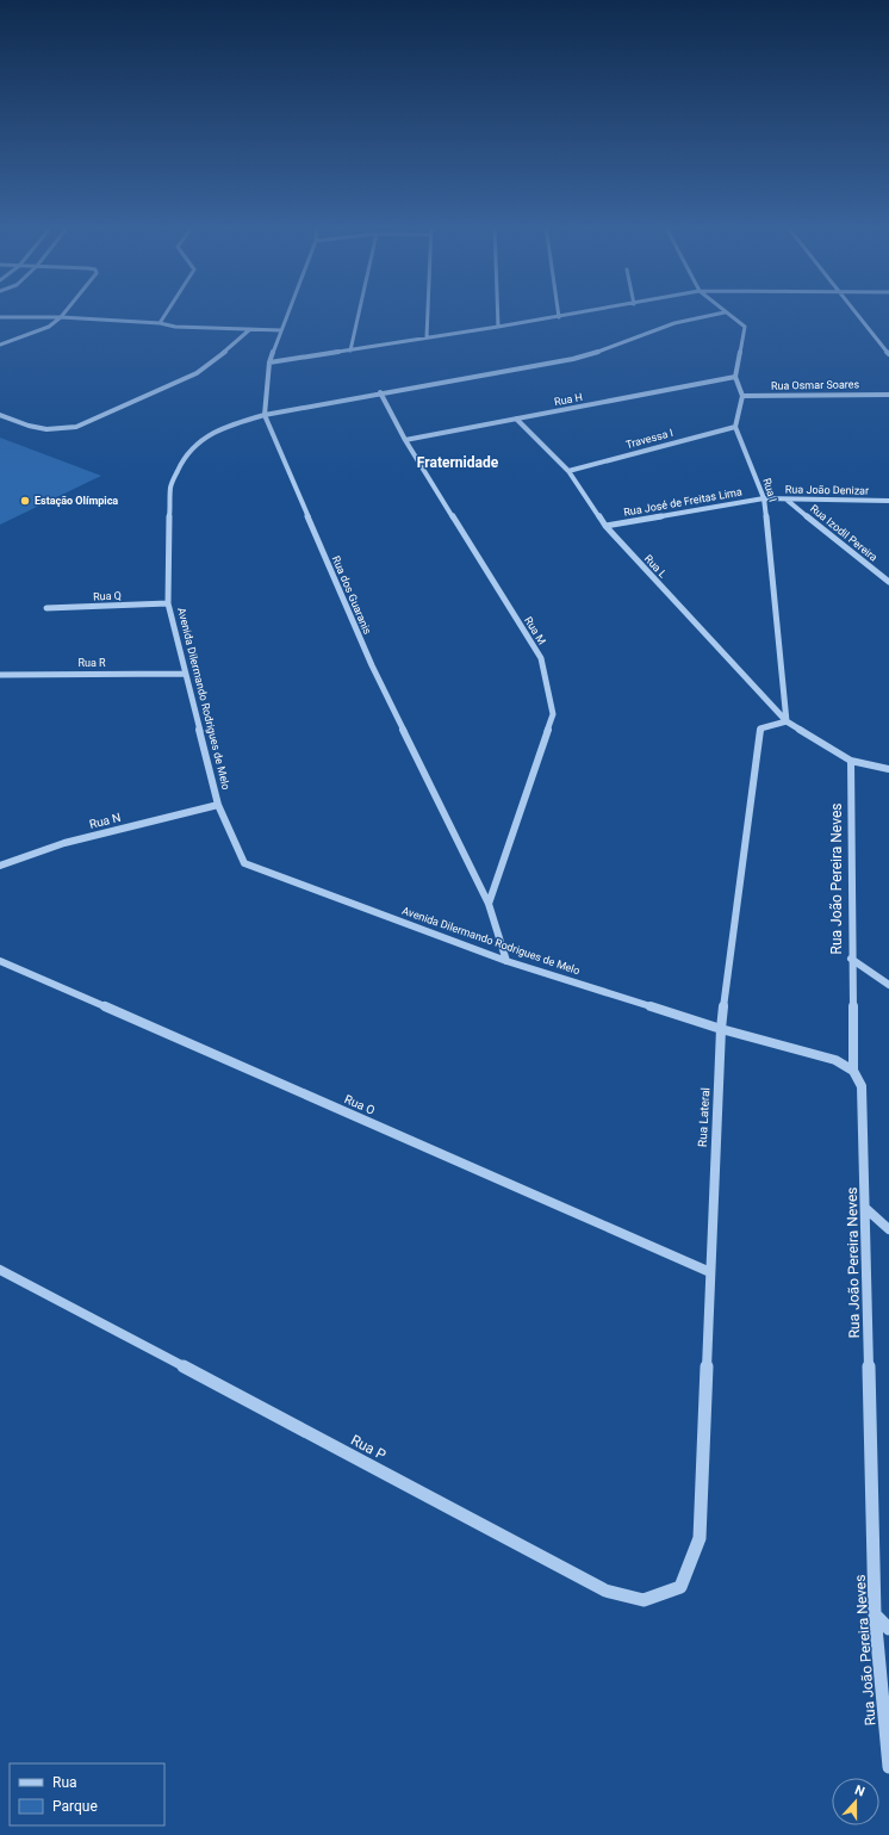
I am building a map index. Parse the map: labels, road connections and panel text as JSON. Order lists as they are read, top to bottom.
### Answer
{
  "streets": {
    "street": [
      "Rua Osmar Soares",
      "Rua H",
      "Travessa I",
      "Rua I",
      "Rua João Denizar",
      "Rua José de Freitas Lima",
      "Rua Izodil Pereira",
      "Rua L",
      "Rua dos Guaranis",
      "Rua Q",
      "Rua M",
      "Rua R",
      "Avenida Dilermando Rodrigues de Melo",
      "Rua N",
      "Rua João Pereira Neves",
      "Rua O",
      "Rua Lateral",
      "Rua P"
    ]
  },
  "crossings": [
    ["Rua H", "Rua L"],
    ["Rua H", "Rua M"],
    ["Travessa I", "Rua I"],
    ["Travessa I", "Rua L"],
    ["Rua I", "Rua João Denizar"],
    ["Rua I", "Rua José de Freitas Lima"],
    ["Rua I", "Rua L"],
    ["Rua I", "Rua Lateral"],
    ["Rua João Denizar", "Rua José de Freitas Lima"],
    ["Rua João Denizar", "Rua Izodil Pereira"],
    ["Rua José de Freitas Lima", "Rua L"],
    ["Rua L", "Rua João Pereira Neves"],
    ["Rua L", "Rua Lateral"],
    ["Rua dos Guaranis", "Rua M"],
    ["Rua dos Guaranis", "Avenida Dilermando Rodrigues de Melo"],
    ["Rua Q", "Avenida Dilermando Rodrigues de Melo"],
    ["Rua M", "Avenida Dilermando Rodrigues de Melo"],
    ["Rua R", "Avenida Dilermando Rodrigues de Melo"],
    ["Avenida Dilermando Rodrigues de Melo", "Rua N"],
    ["Avenida Dilermando Rodrigues de Melo", "Rua João Pereira Neves"],
    ["Avenida Dilermando Rodrigues de Melo", "Rua Lateral"],
    ["Rua O", "Rua Lateral"],
    ["Rua Lateral", "Rua P"]
  ],
  "districts": ["Fraternidade"],
  "places": ["Estação Olímpica"],
  "legend": ["Rua", "Parque"],
  "north": "top"
}
